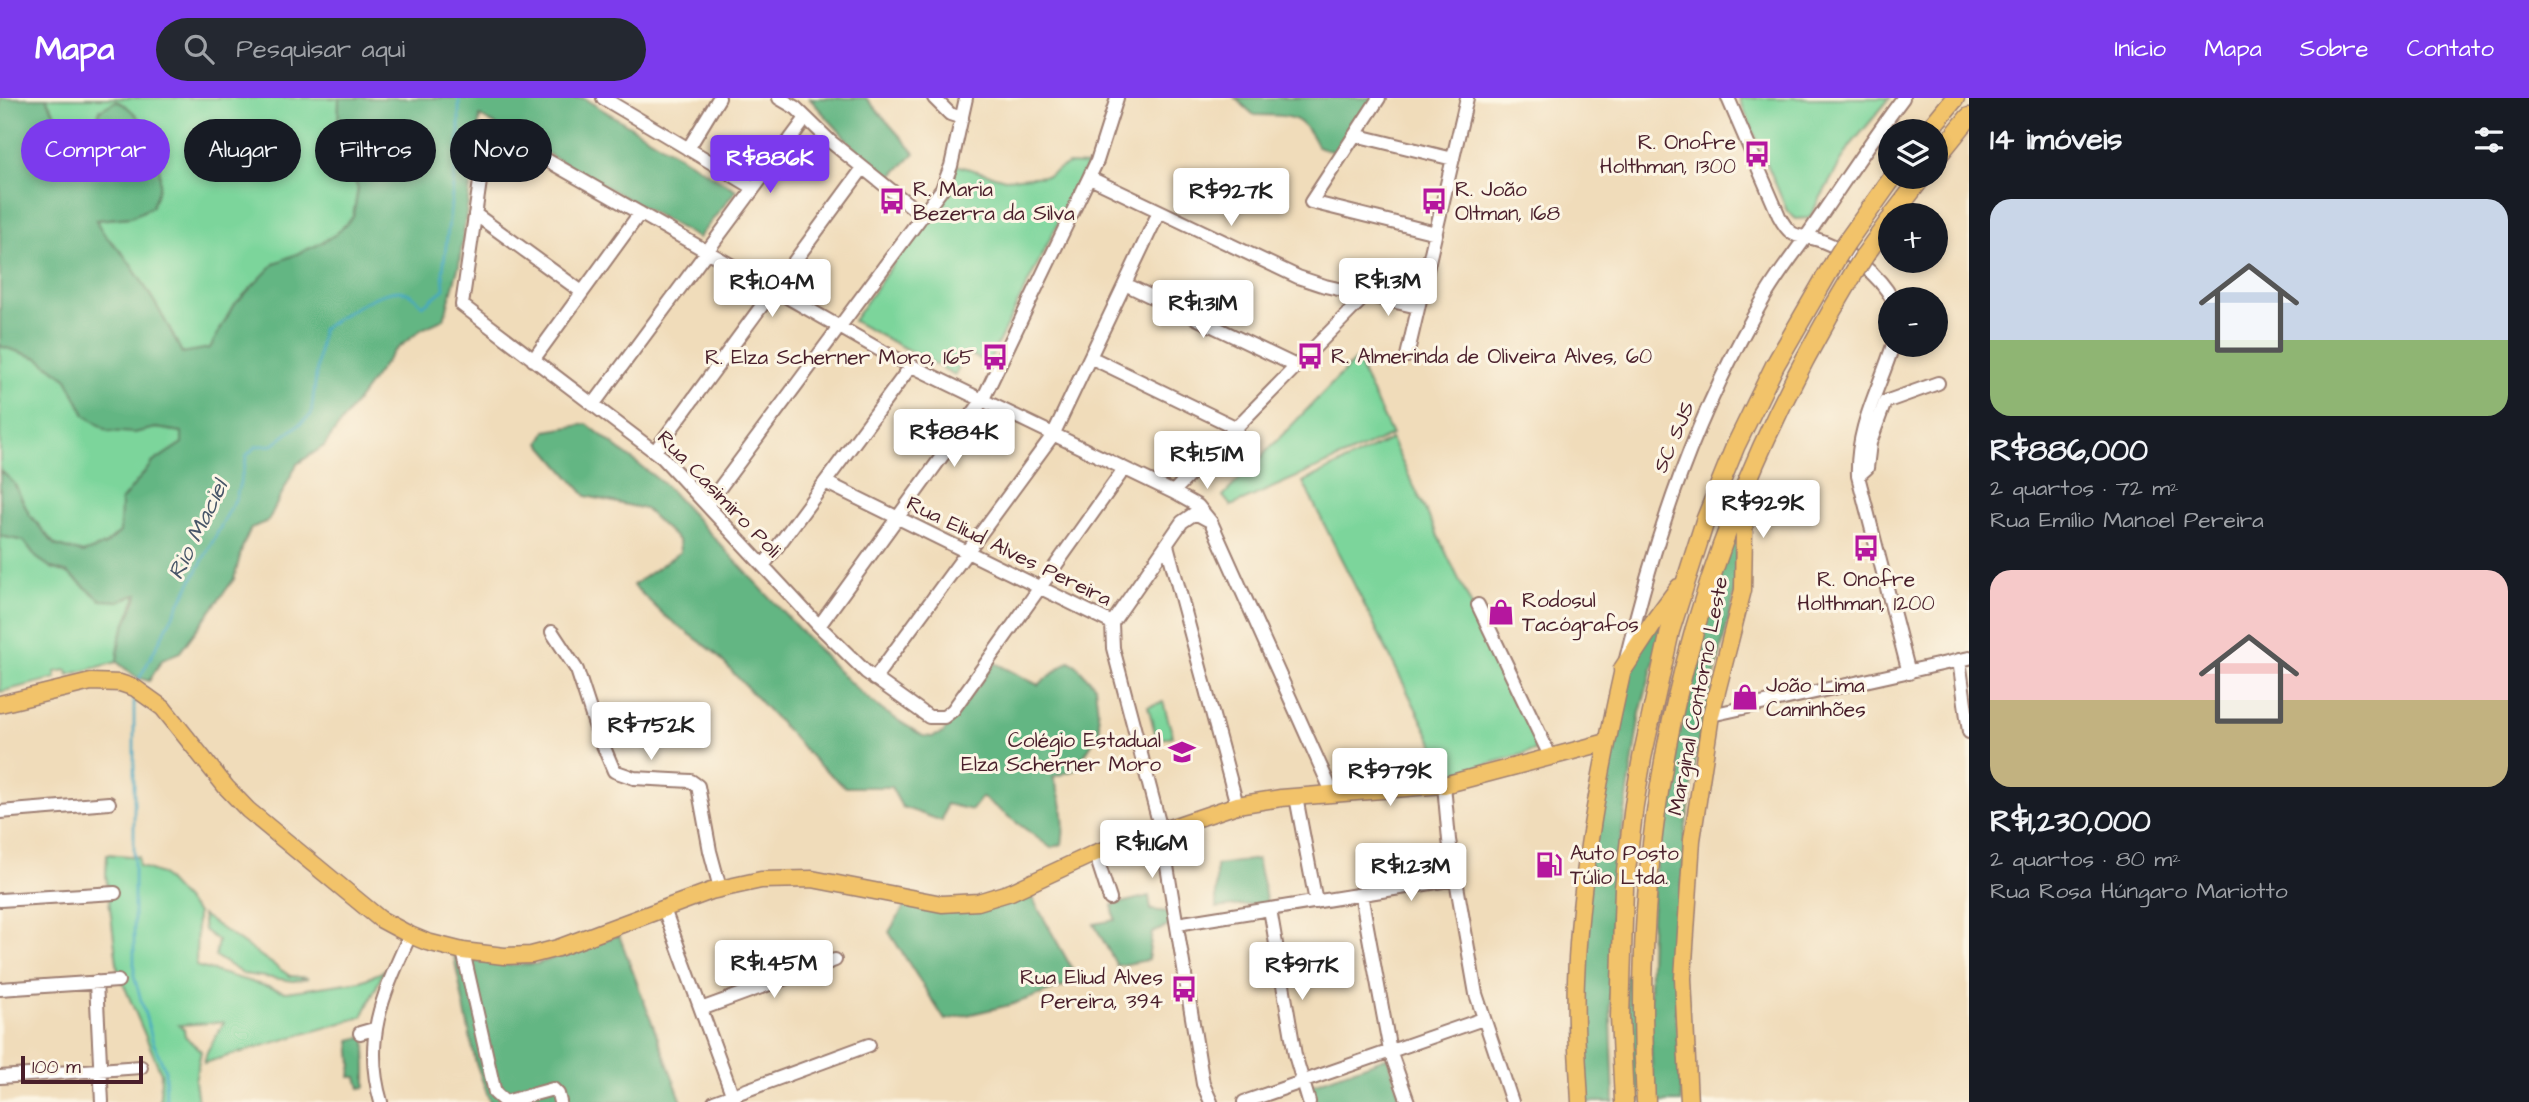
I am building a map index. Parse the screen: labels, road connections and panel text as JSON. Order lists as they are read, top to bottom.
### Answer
{
  "streets": {
    "main road": ["Marginal Contorno Leste"],
    "street": ["SC SJS", "Rua Casimiro Poli", "Rua Eliud Alves Pereira"]
  },
  "crossings": [
    ["Rua Casimiro Poli", "Rua Eliud Alves Pereira"]
  ],
  "water": ["Rio Maciel"],
  "places": {
    "bus stop": [
      "R. Onofre Holthman, 1300",
      "R. Maria Bezerra da Silva",
      "R. João Oltman, 168",
      "R. Almerinda de Oliveira Alves, 60",
      "R. Elza Scherner Moro, 165",
      "R. Onofre Holthman, 1200",
      "Rua Eliud Alves Pereira, 394"
    ],
    "shop": ["Rodosul Tacógrafos", "João Lima Caminhões"],
    "school or university": ["Colégio Estadual Elza Scherner Moro"],
    "fuel station": ["Auto Posto Túlio Ltda."]
  },
  "scale_bar": "100 m",
  "page": {
    "header": "Mapa",
    "search": "Pesquisar aqui",
    "nav": [
      "Início",
      "Mapa",
      "Sobre",
      "Contato"
    ],
    "heading": "14 imóveis",
    "map_buttons": ["+", "−"],
    "chip": [
      "Comprar",
      "Alugar",
      "Filtros",
      "Novo"
    ],
    "price": [
      "R$886K",
      "R$927K",
      "R$1.3M",
      "R$1.04M",
      "R$1.31M",
      "R$884K",
      "R$1.51M",
      "R$929K",
      "R$752K",
      "R$979K",
      "R$1.16M",
      "R$1.23M",
      "R$1.45M",
      "R$917K"
    ],
    "list": [
      {
        "name": "R$886,000",
        "note": "2 quartos · 72 m² · Rua Emílio Manoel Pereira"
      },
      {
        "name": "R$1,230,000",
        "note": "2 quartos · 80 m² · Rua Rosa Húngaro Mariotto"
      }
    ],
    "scale": "100 m"
  }
}
